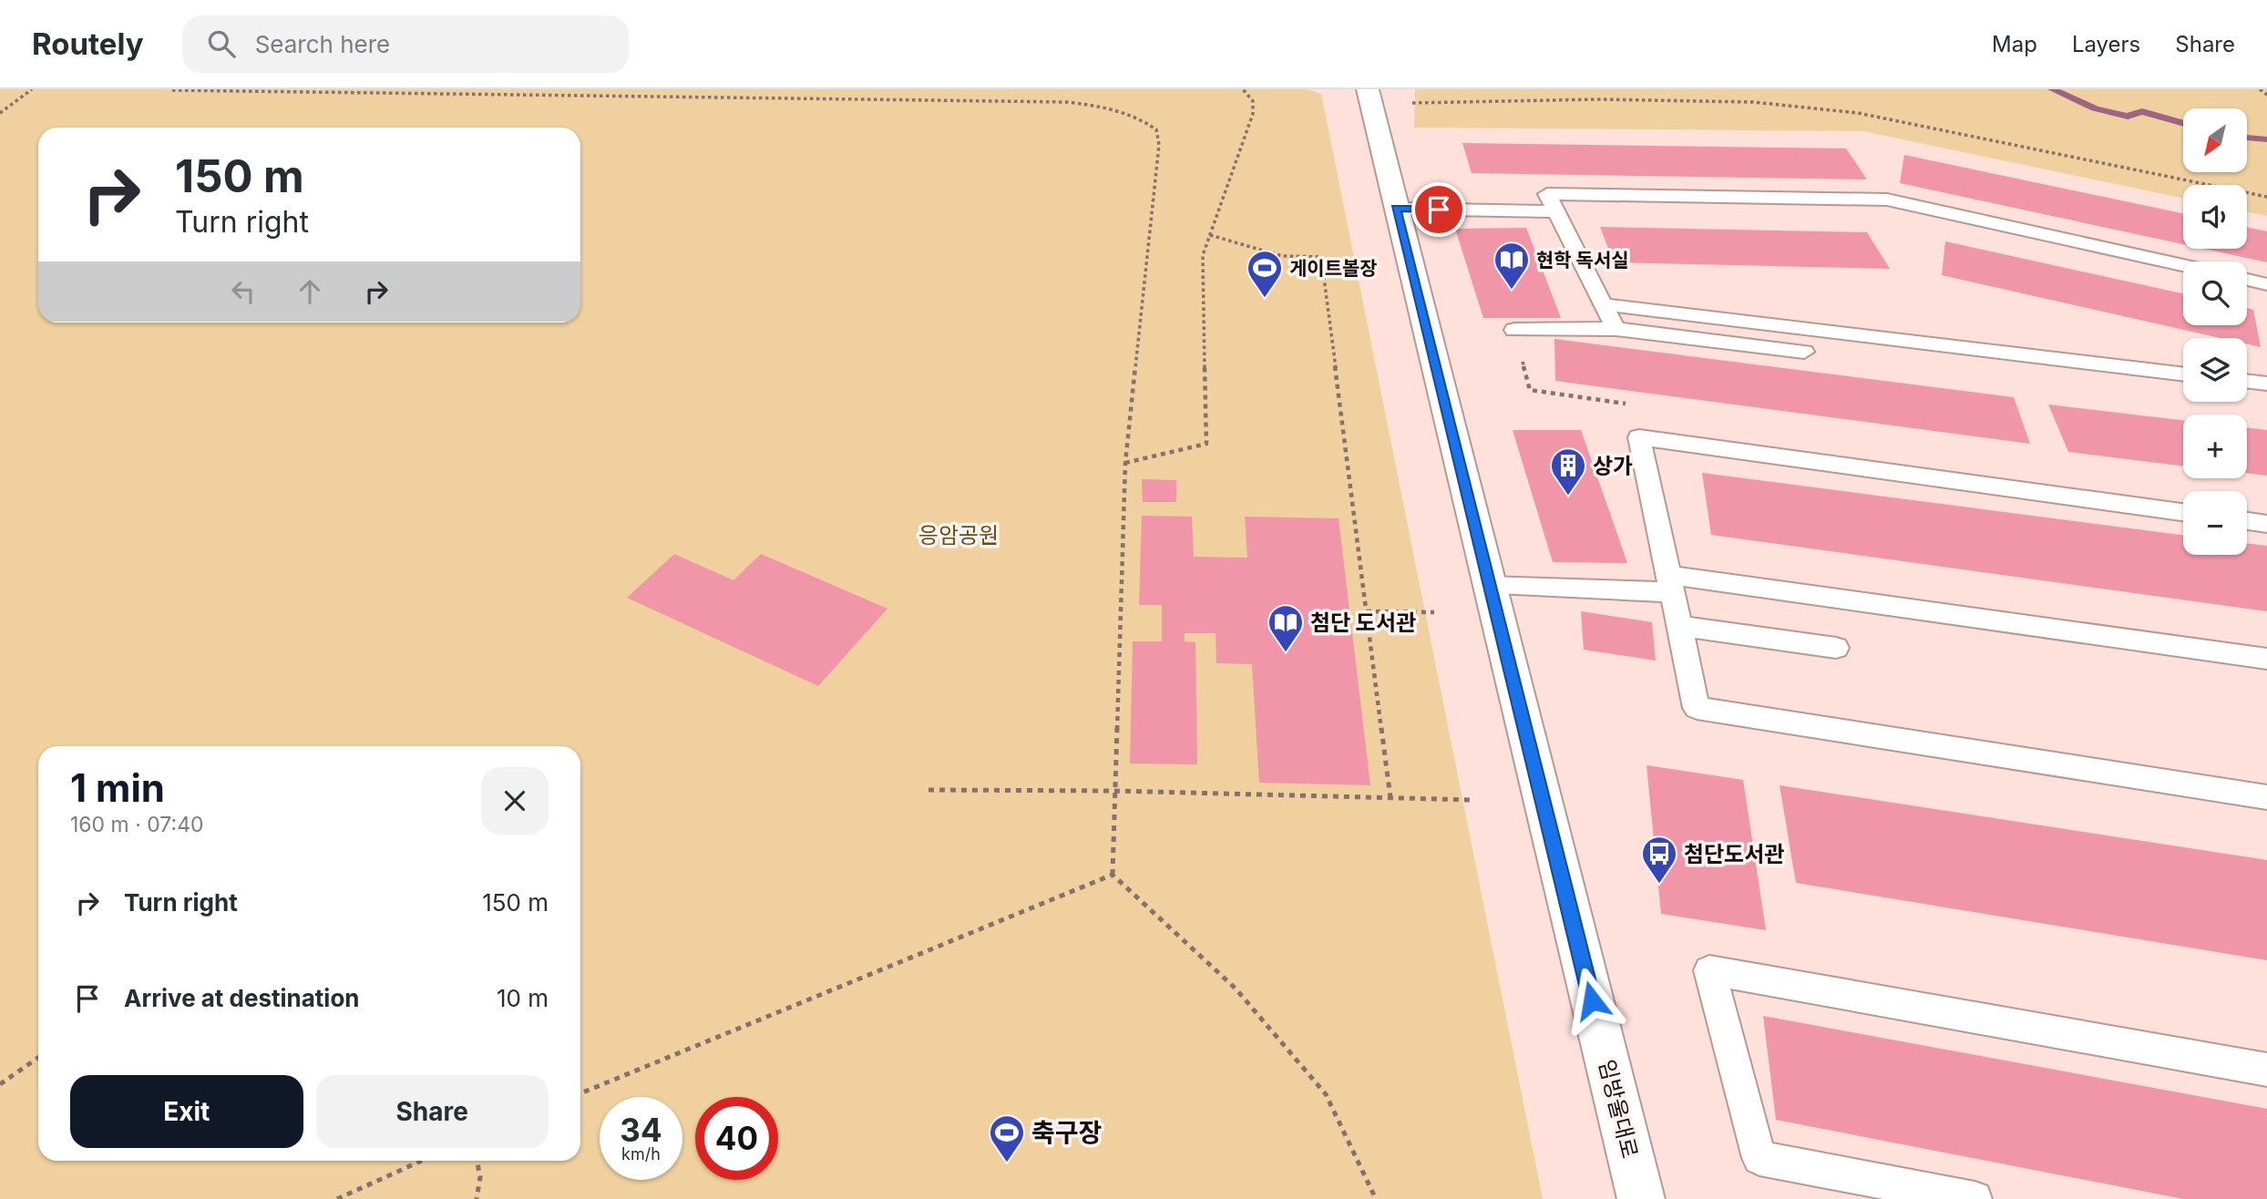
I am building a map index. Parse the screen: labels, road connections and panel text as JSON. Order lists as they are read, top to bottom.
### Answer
{
  "streets": {
    "street": ["임방울대로"]
  },
  "parks": ["응암공원"],
  "places": {
    "library": ["현학 독서실", "첨단 도서관"],
    "sports": ["게이트볼장", "축구장"],
    "building": ["상가"],
    "bus stop": ["첨단도서관"]
  },
  "north": "bottom left",
  "page": {
    "header": "Routely",
    "search": "Search here",
    "nav": ["Map", "Layers", "Share"],
    "map_buttons": ["+", "−"],
    "turn": ["150 m", "Turn right"],
    "heading": ["1 min", "160 m · 07:40"],
    "list": [
      {
        "name": "Turn right",
        "value": "150 m"
      },
      {
        "name": "Arrive at destination",
        "value": "10 m"
      }
    ],
    "buttons": ["Exit", "Share"],
    "speed": "34 km/h",
    "limit": "40"
  }
}
